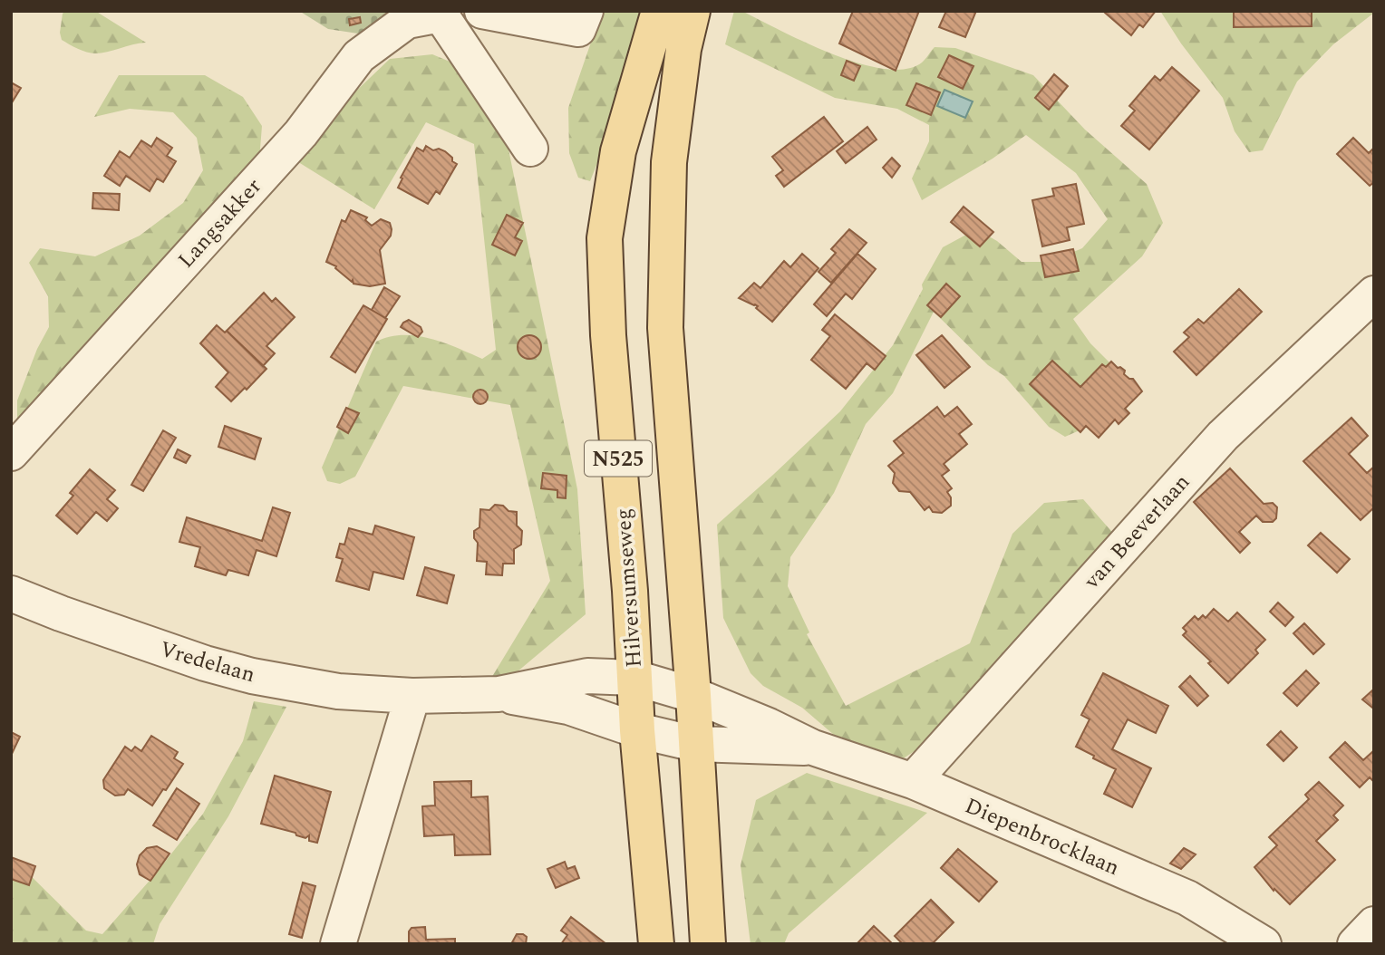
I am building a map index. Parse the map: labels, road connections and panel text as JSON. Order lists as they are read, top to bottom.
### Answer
{
  "streets": {
    "main road": ["N525", "Hilversumseweg"],
    "street": [
      "Langsakker",
      "van Beeverlaan",
      "Vredelaan",
      "Diepenbrocklaan"
    ]
  },
  "crossings": [
    ["N525", "Vredelaan"],
    ["N525", "Diepenbrocklaan"],
    ["van Beeverlaan", "Diepenbrocklaan"],
    ["Hilversumseweg", "Vredelaan"],
    ["Hilversumseweg", "Diepenbrocklaan"],
    ["Vredelaan", "Diepenbrocklaan"]
  ]
}
